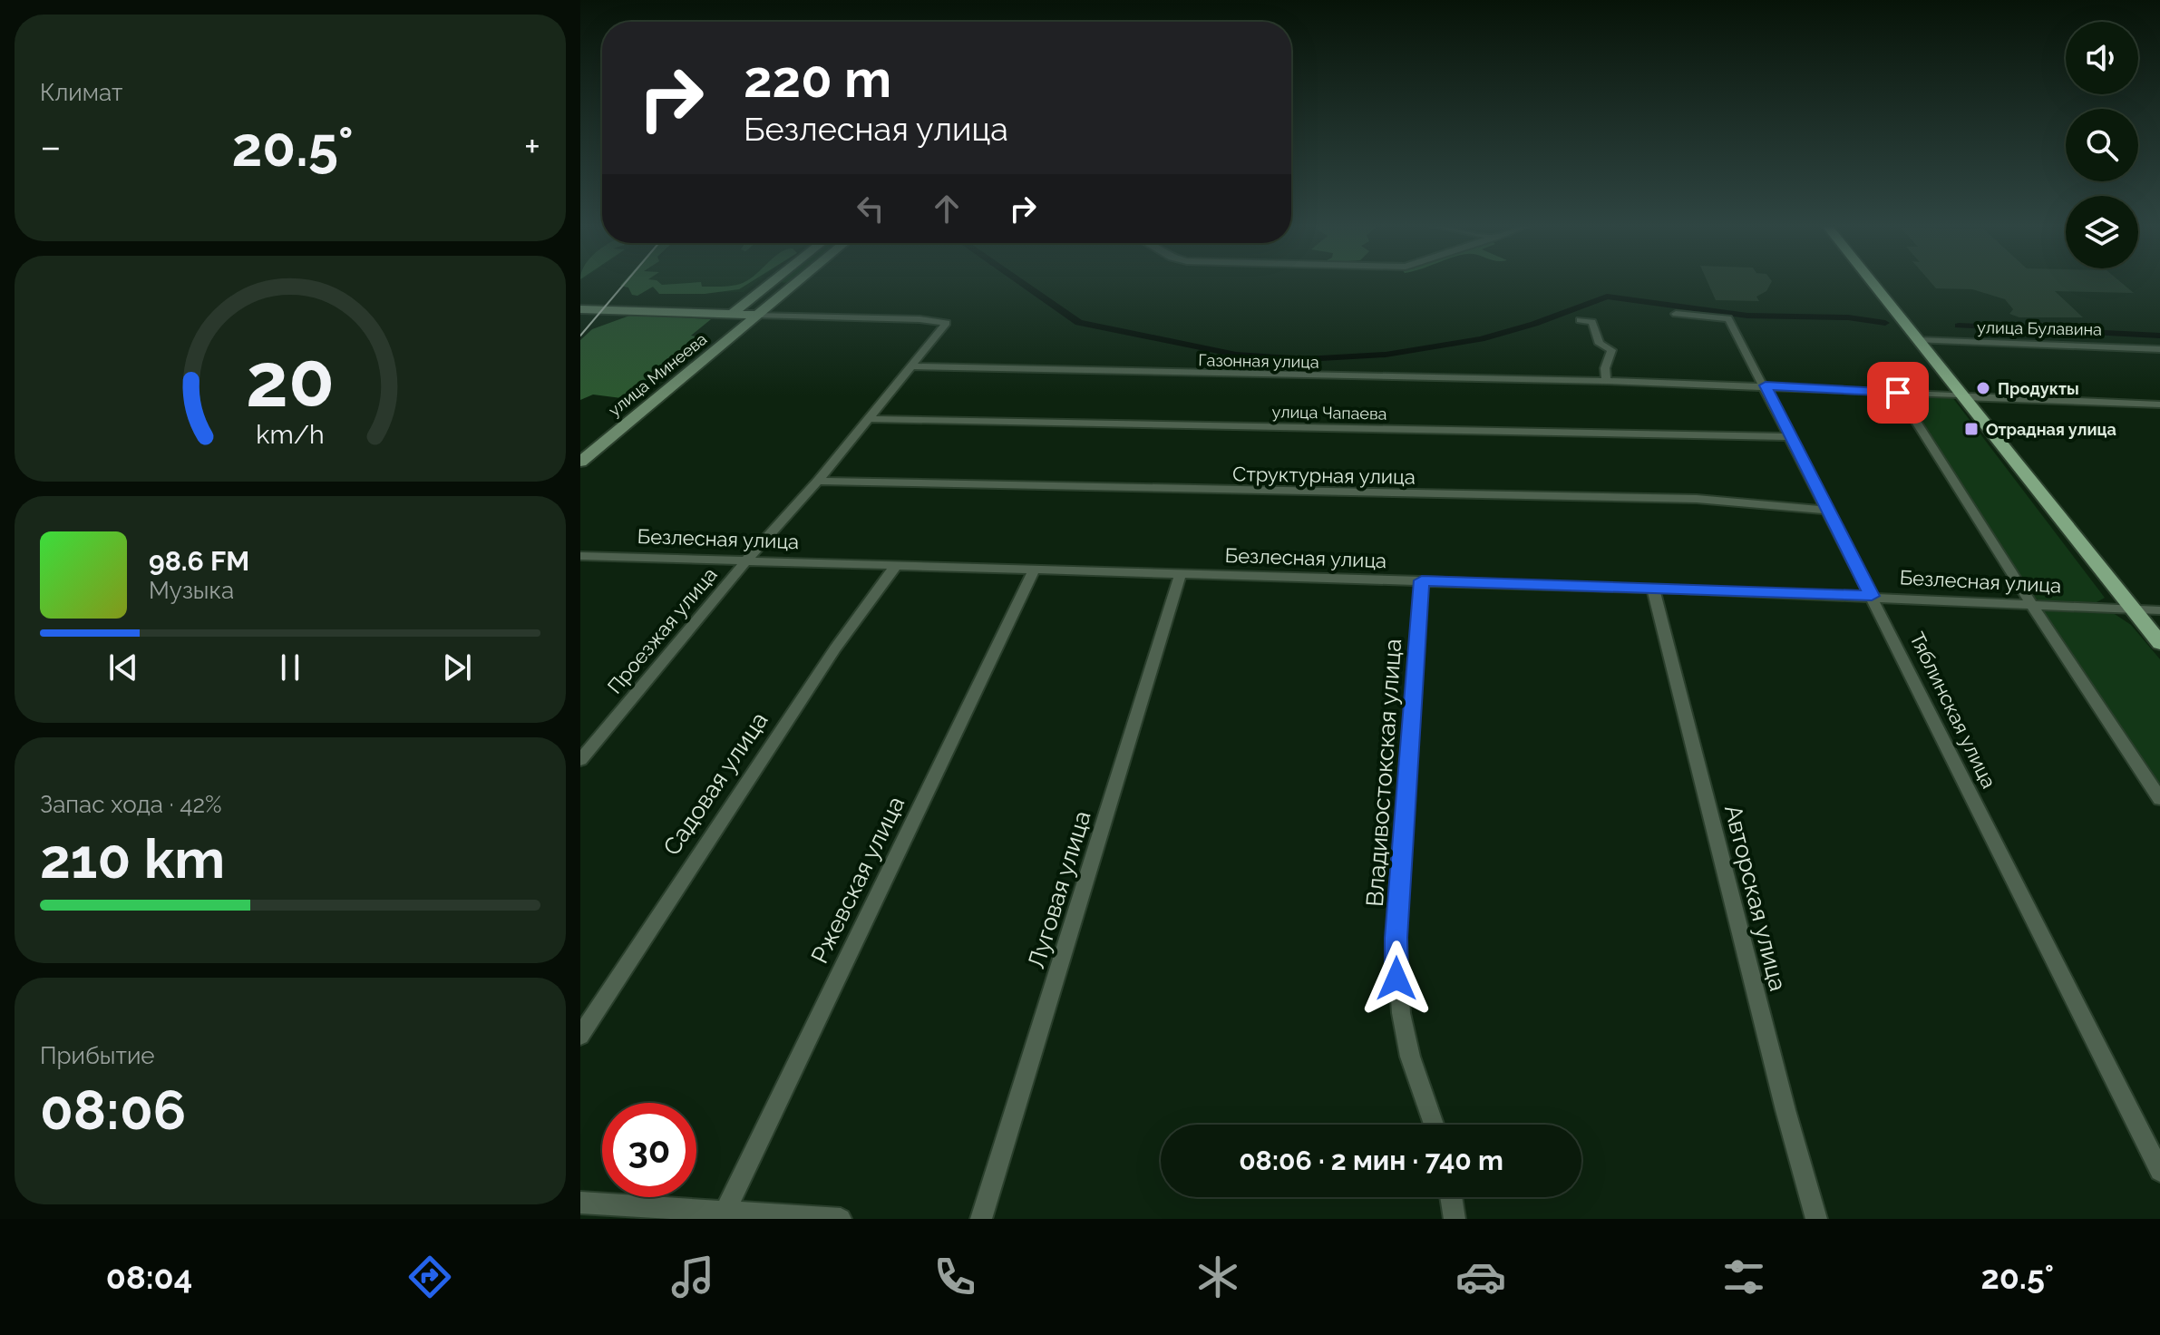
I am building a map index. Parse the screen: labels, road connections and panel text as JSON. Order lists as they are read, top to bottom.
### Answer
{
  "streets": {
    "main road": ["улица Минеева"],
    "street": [
      "улица Булавина",
      "Газонная улица",
      "улица Чапаева",
      "Структурная улица",
      "Безлесная улица",
      "Проезжая улица",
      "Тяблинская улица",
      "Владивостокская улица",
      "Садовая улица",
      "Ржевская улица",
      "Луговая улица",
      "Авторская улица"
    ]
  },
  "crossings": [
    ["Газонная улица", "Проезжая улица"],
    ["Газонная улица", "Тяблинская улица"],
    ["улица Минеева", "Проезжая улица"],
    ["улица Чапаева", "Проезжая улица"],
    ["улица Чапаева", "Тяблинская улица"],
    ["Структурная улица", "Проезжая улица"],
    ["Структурная улица", "Тяблинская улица"],
    ["Безлесная улица", "Проезжая улица"],
    ["Безлесная улица", "Тяблинская улица"],
    ["Безлесная улица", "Владивостокская улица"],
    ["Безлесная улица", "Садовая улица"],
    ["Безлесная улица", "Ржевская улица"],
    ["Безлесная улица", "Луговая улица"],
    ["Безлесная улица", "Авторская улица"]
  ],
  "places": {
    "other": ["Продукты"],
    "transit": ["Отрадная улица"]
  },
  "page": {
    "tile": [
      "Климат",
      ["Запас хода · 42%", "210 km"],
      ["Прибытие", "08:06"]
    ],
    "turn": ["220 m", "Безлесная улица"],
    "heat": ["−", "20.5°", "+"],
    "song": ["98.6 FM", "Музыка"],
    "limit": "30",
    "trip": "08:06 · 2 мин · 740 m",
    "tabs": ["08:04", "20.5°"],
    "gauge": ["20", "km/h"]
  }
}
